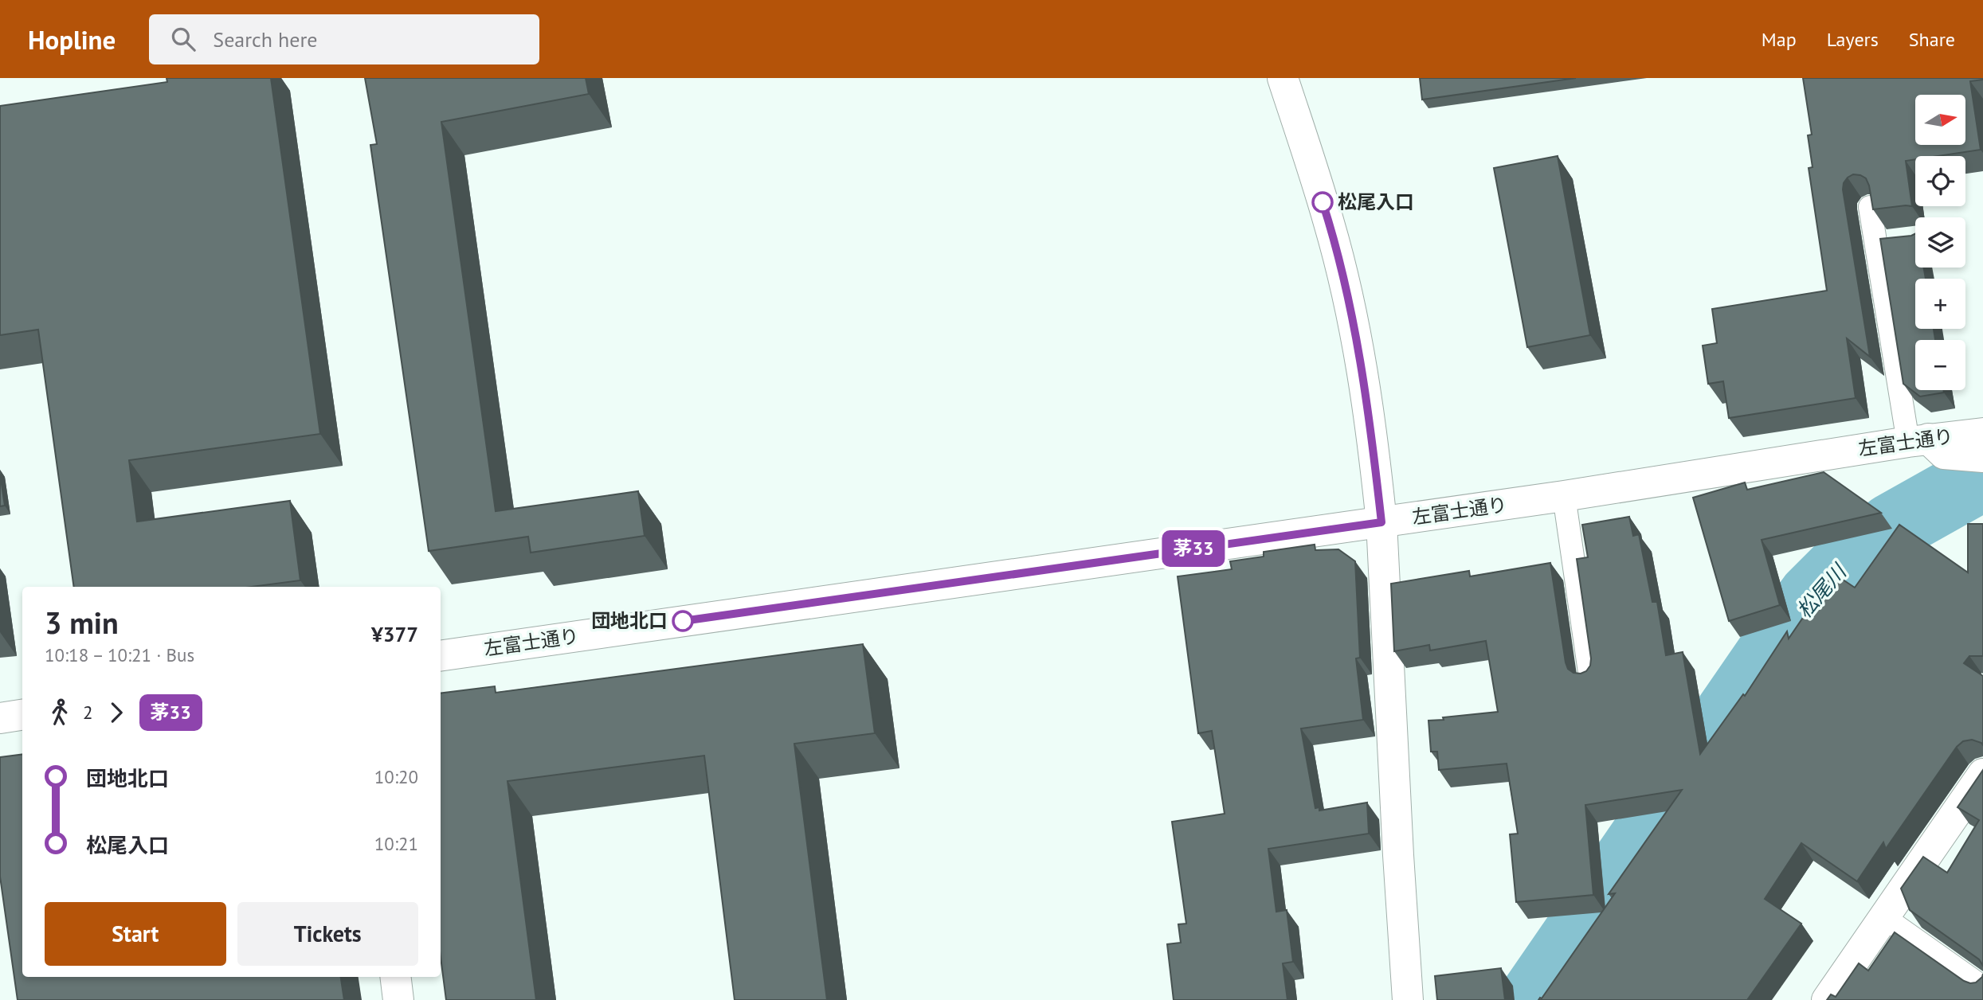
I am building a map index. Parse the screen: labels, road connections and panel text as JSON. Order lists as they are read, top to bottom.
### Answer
{
  "streets": {
    "street": ["左富士通り"]
  },
  "water": ["松尾川"],
  "places": ["松尾入口", "団地北口"],
  "lines": ["bus line 茅33"],
  "north": "right",
  "page": {
    "header": "Hopline",
    "search": "Search here",
    "nav": ["Map", "Layers", "Share"],
    "on_map": "茅33",
    "map_buttons": ["+", "−"],
    "heading": ["3 min", "10:18 – 10:21 · Bus", "¥377"],
    "legs": ["2", "茅33"],
    "list": [
      {
        "name": "団地北口",
        "value": "10:20"
      },
      {
        "name": "松尾入口",
        "value": "10:21"
      }
    ],
    "buttons": ["Start", "Tickets"]
  }
}
